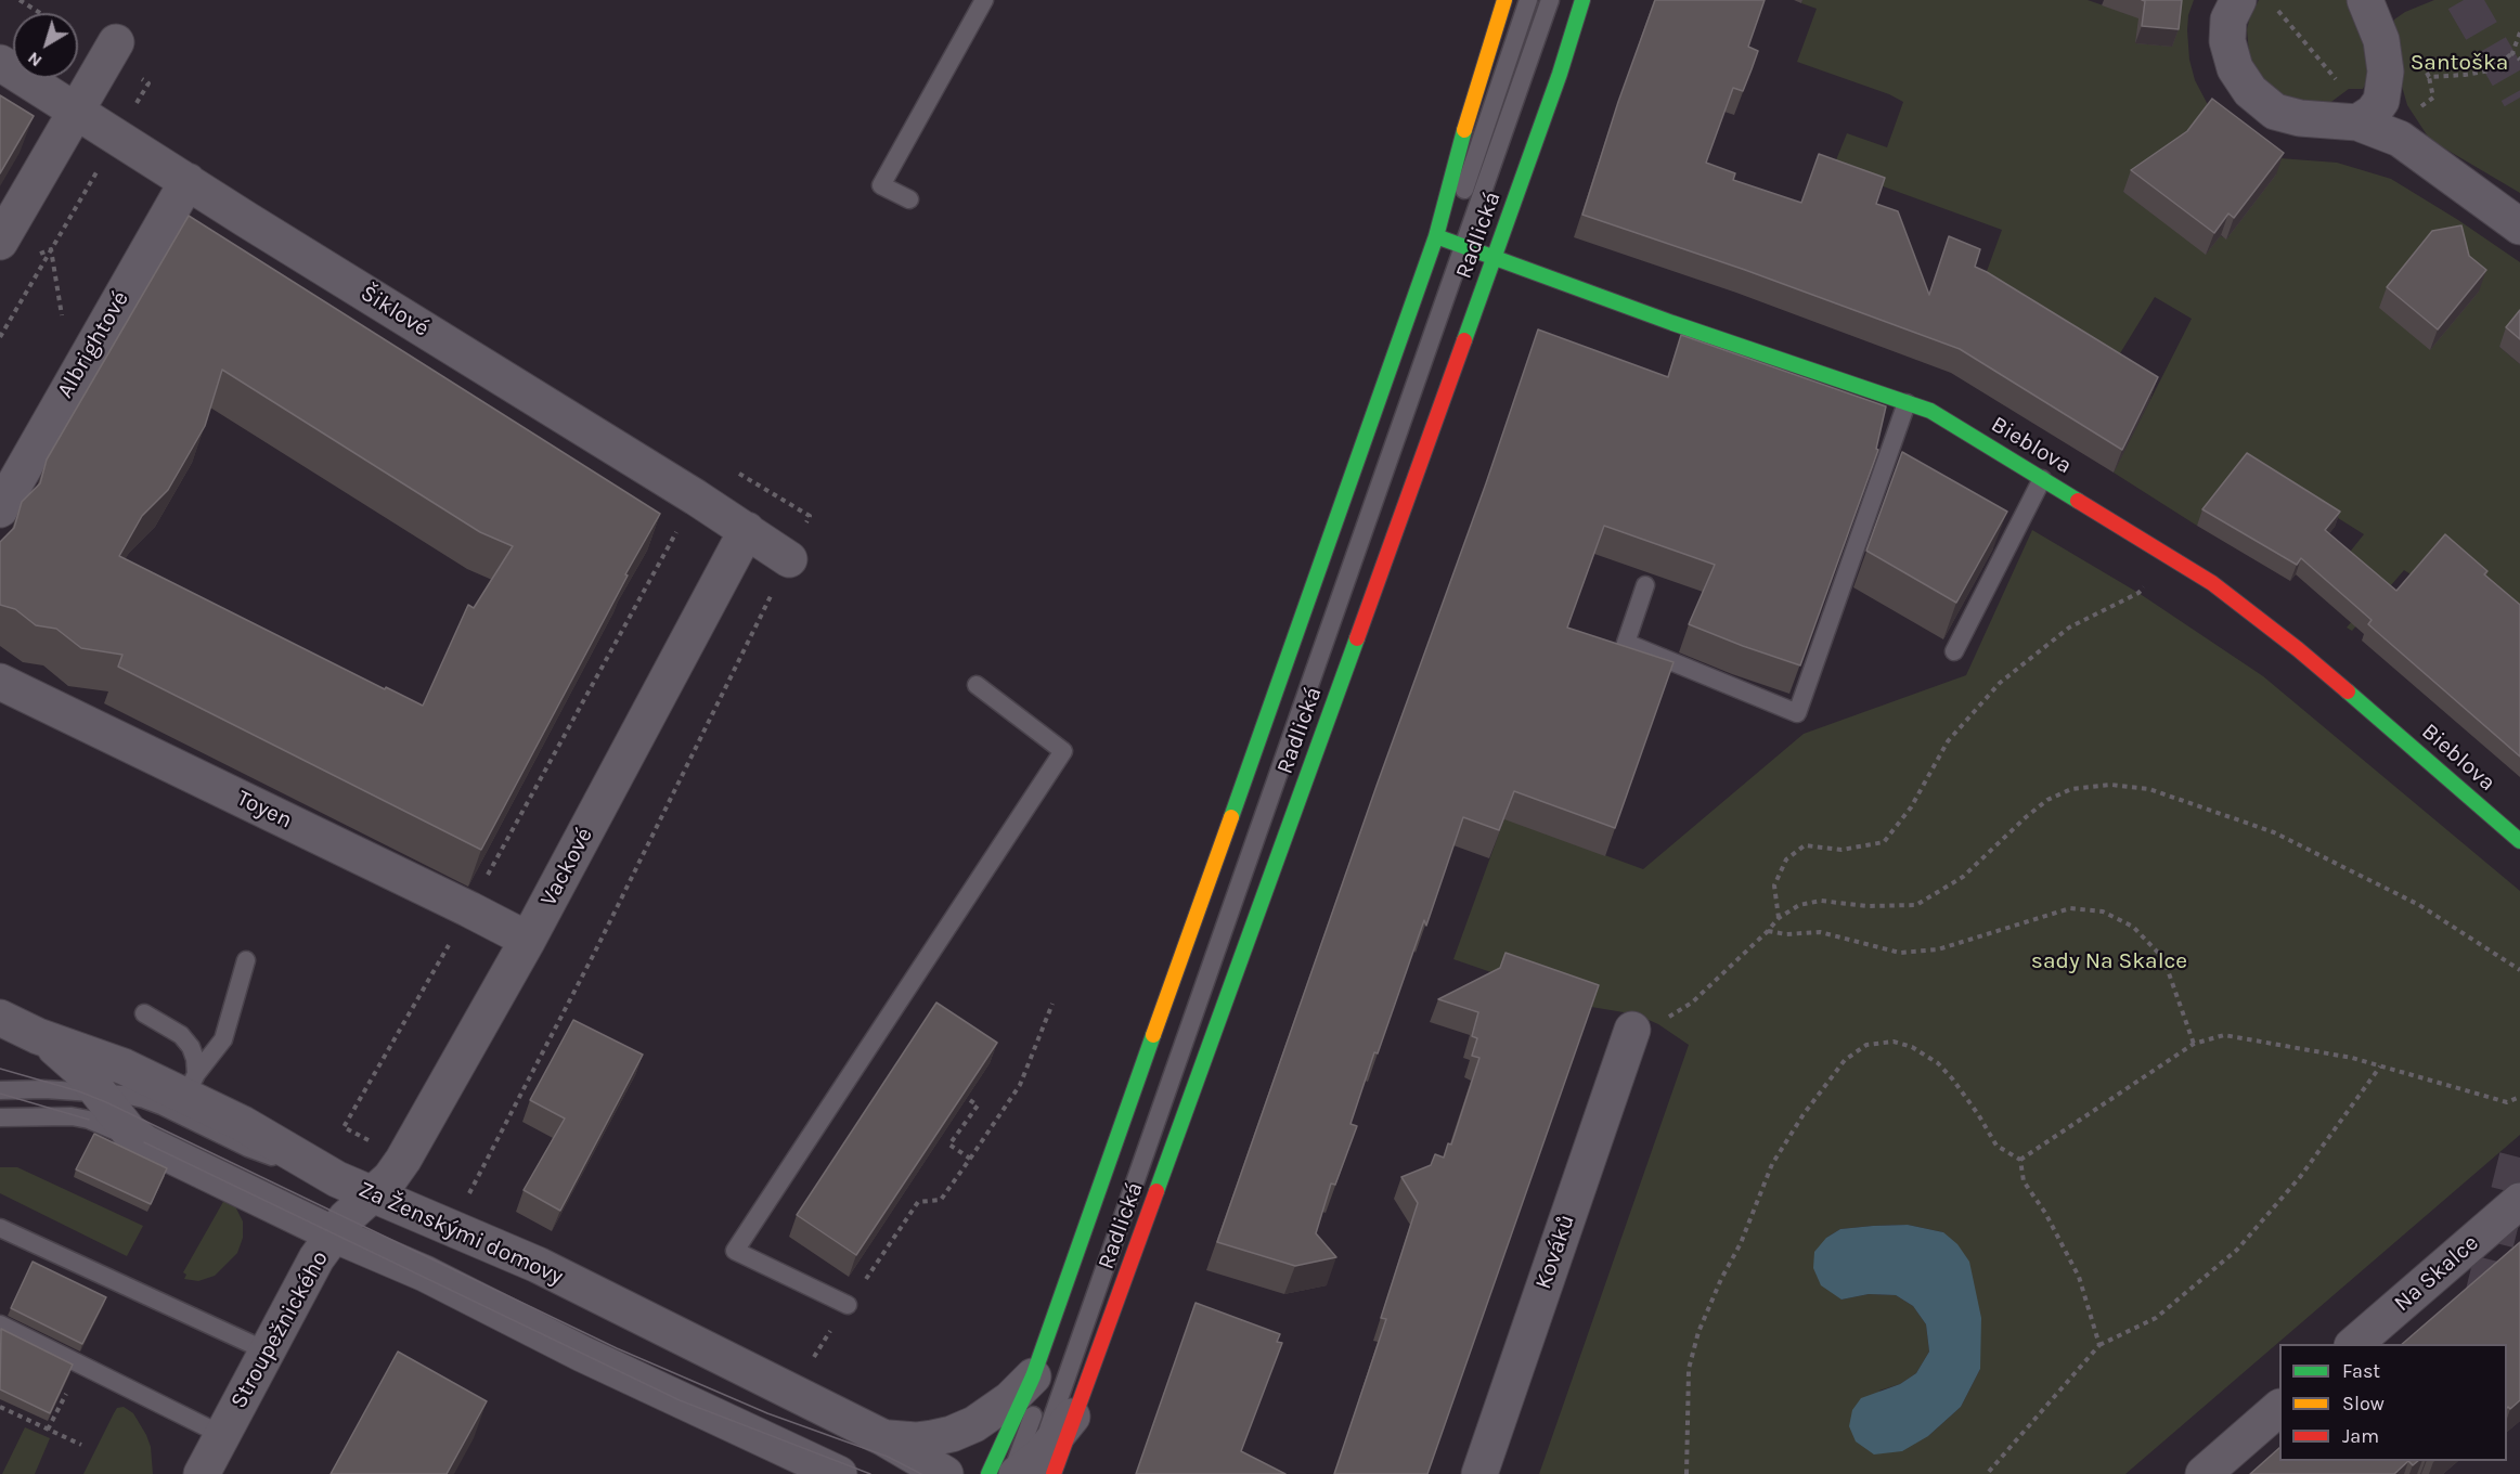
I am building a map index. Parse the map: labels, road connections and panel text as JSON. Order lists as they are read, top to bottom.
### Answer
{
  "streets": {
    "main road": ["Radlická", "Bieblova"],
    "street": [
      "Šiklové",
      "Albrightové",
      "Toyen",
      "Vackové",
      "Za Ženskými domovy",
      "Kováků",
      "Na Skalce",
      "Stroupežnického"
    ]
  },
  "crossings": [
    ["Radlická", "Bieblova"],
    ["Šiklové", "Albrightové"],
    ["Šiklové", "Vackové"],
    ["Toyen", "Vackové"],
    ["Vackové", "Za Ženskými domovy"],
    ["Vackové", "Stroupežnického"],
    ["Za Ženskými domovy", "Stroupežnického"]
  ],
  "parks": ["Santoška", "sady Na Skalce"],
  "legend": ["Fast", "Slow", "Jam"],
  "north": "bottom left"
}
